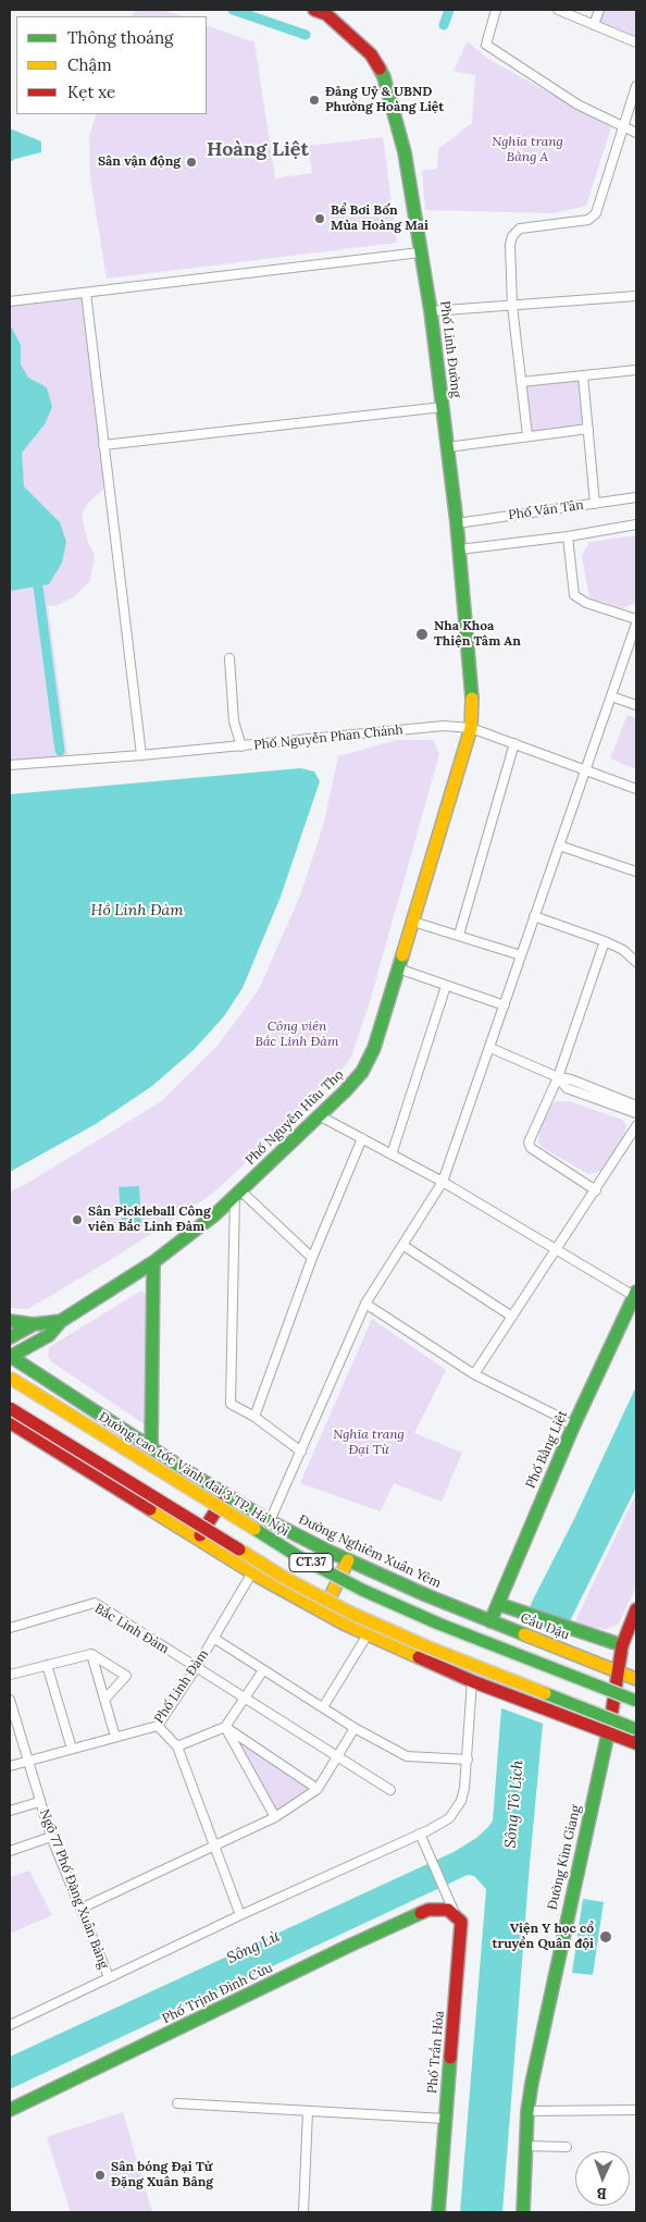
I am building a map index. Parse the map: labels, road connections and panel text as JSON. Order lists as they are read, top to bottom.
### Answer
{
  "streets": {
    "main road": [
      "Phố Linh Đường",
      "Phố Nguyễn Hữu Thọ",
      "Phố Bằng Liệt",
      "Đường cao tốc Vành đai 3 TP. Hà Nội",
      "Đường Nghiêm Xuân Yêm",
      "CT.37",
      "Cầu Dậu",
      "Đường Kim Giang",
      "Phố Trịnh Đình Cửu",
      "Phố Trần Hòa"
    ],
    "street": [
      "Phố Văn Tân",
      "Phố Nguyễn Phan Chánh",
      "Bắc Linh Đàm",
      "Phố Linh Đàm",
      "Ngõ 77 Phố Đặng Xuân Bảng"
    ]
  },
  "crossings": [
    ["Phố Linh Đường", "Phố Văn Tân"],
    ["Phố Linh Đường", "Phố Nguyễn Phan Chánh"],
    ["Phố Linh Đường", "Phố Nguyễn Hữu Thọ"],
    ["Phố Nguyễn Phan Chánh", "Phố Nguyễn Hữu Thọ"],
    ["Phố Nguyễn Hữu Thọ", "Đường Nghiêm Xuân Yêm"],
    ["Phố Bằng Liệt", "Đường Nghiêm Xuân Yêm"],
    ["Phố Bằng Liệt", "Cầu Dậu"],
    ["Đường Nghiêm Xuân Yêm", "Cầu Dậu"],
    ["Cầu Dậu", "Đường Kim Giang"],
    ["Bắc Linh Đàm", "Phố Linh Đàm"],
    ["Phố Linh Đàm", "Ngõ 77 Phố Đặng Xuân Bảng"],
    ["Phố Trịnh Đình Cửu", "Phố Trần Hòa"]
  ],
  "districts": ["Hoàng Liệt"],
  "water": ["Hồ Linh Đàm", "Sông Tô Lịch", "Sông Lừ"],
  "parks": ["Nghĩa trang Bằng A", "Công viên Bắc Linh Đàm", "Nghĩa trang Đại Từ"],
  "places": [
    "Đảng Uỷ & UBND Phường Hoàng Liệt",
    "Sân vận động",
    "Bể Bơi Bốn Mùa Hoàng Mai",
    "Nha Khoa Thiện Tâm An",
    "Sân Pickleball Công viên Bắc Linh Đàm",
    "Viện Y học cổ truyền Quân đội",
    "Sân bóng Đại Từ Đặng Xuân Bảng"
  ],
  "legend": ["Thông thoáng", "Chậm", "Kẹt xe"],
  "north": "bottom"
}
